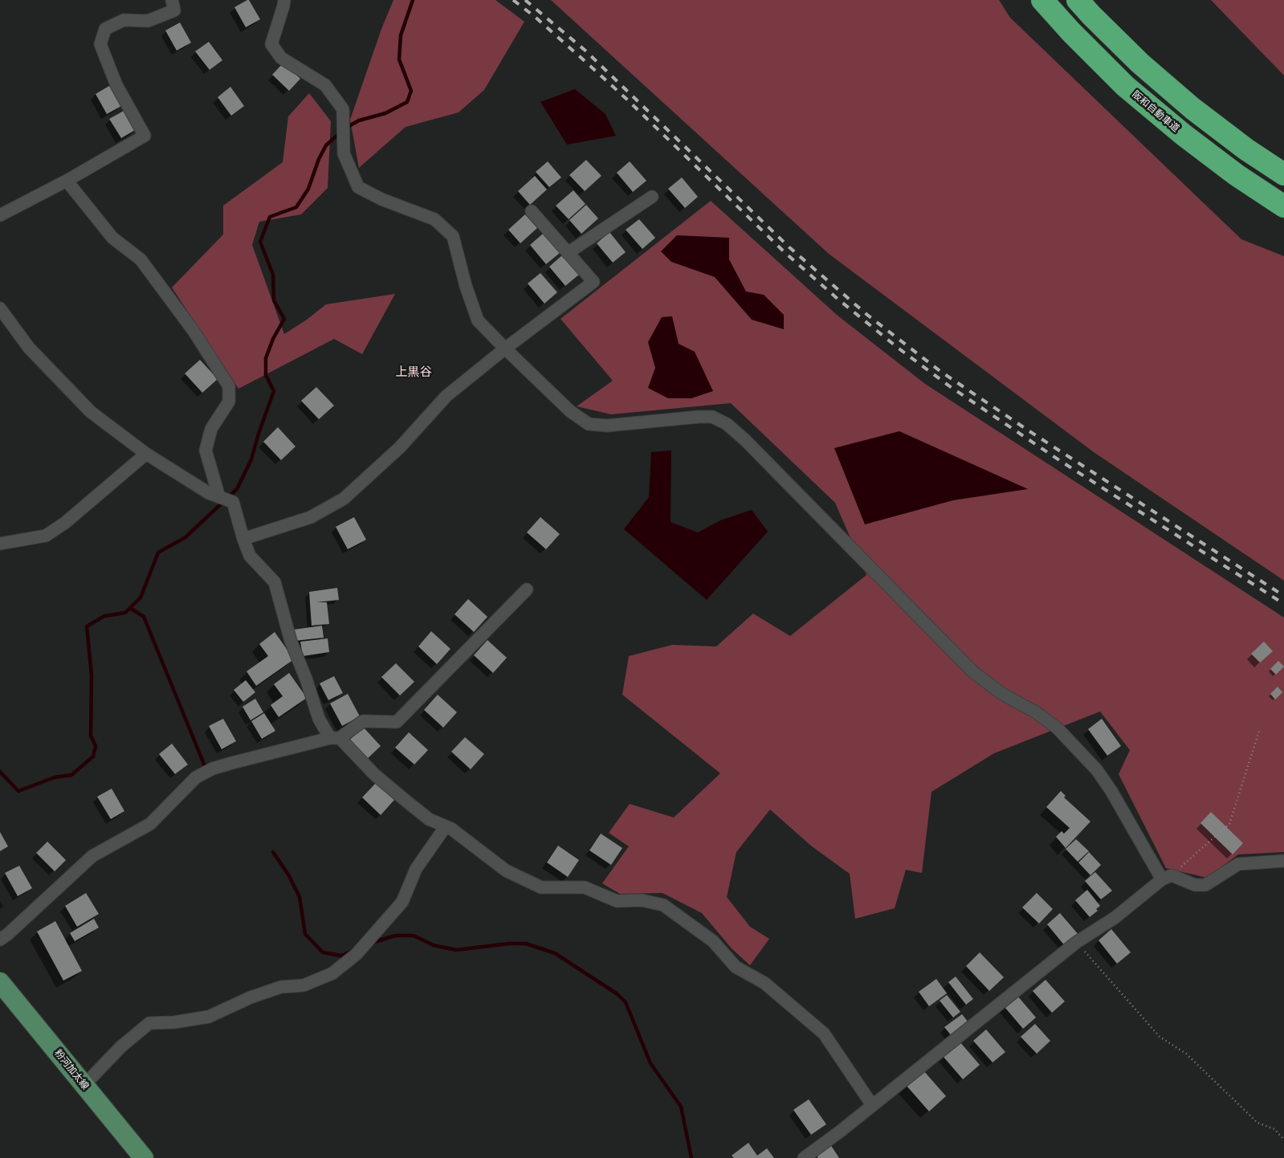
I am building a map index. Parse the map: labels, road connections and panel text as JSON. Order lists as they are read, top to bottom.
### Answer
{
  "streets": {
    "highway": ["阪和自動車道"],
    "main road": ["粉河加太線"]
  },
  "districts": ["上黒谷"]
}
